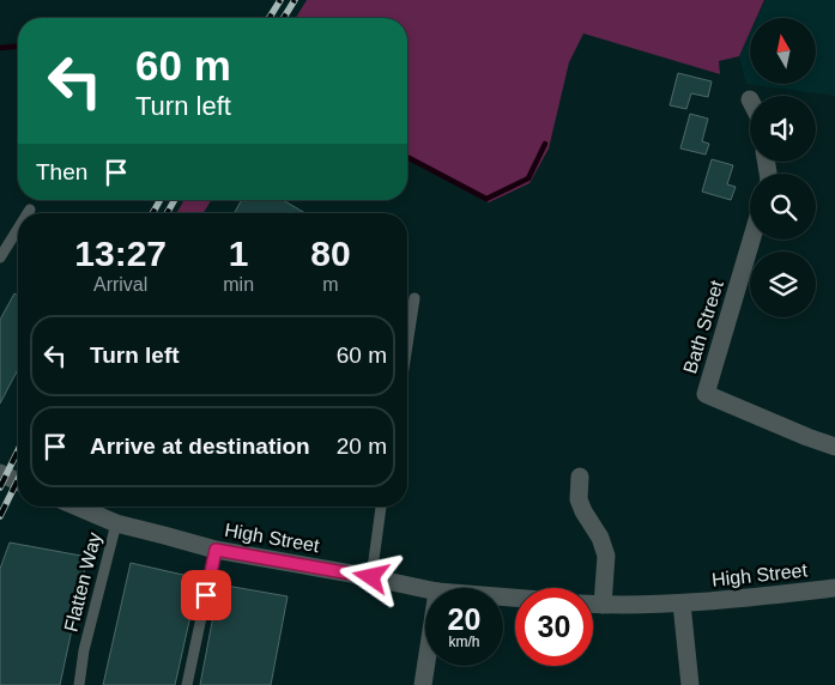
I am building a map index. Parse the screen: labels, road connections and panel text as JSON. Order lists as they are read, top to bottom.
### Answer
{
  "streets": {
    "street": ["Bath Street", "High Street"],
    "lane": ["Flatten Way"]
  },
  "crossings": [
    ["High Street", "Flatten Way"]
  ],
  "north": "top",
  "page": {
    "turn": ["60 m", "Turn left"],
    "then": "Then",
    "eta": [
      "13:27",
      "Arrival",
      "1",
      "min",
      "80",
      "m"
    ],
    "list": [
      {
        "name": "Turn left",
        "value": "60 m"
      },
      {
        "name": "Arrive at destination",
        "value": "20 m"
      }
    ],
    "speed": "20 km/h",
    "limit": "30"
  }
}
